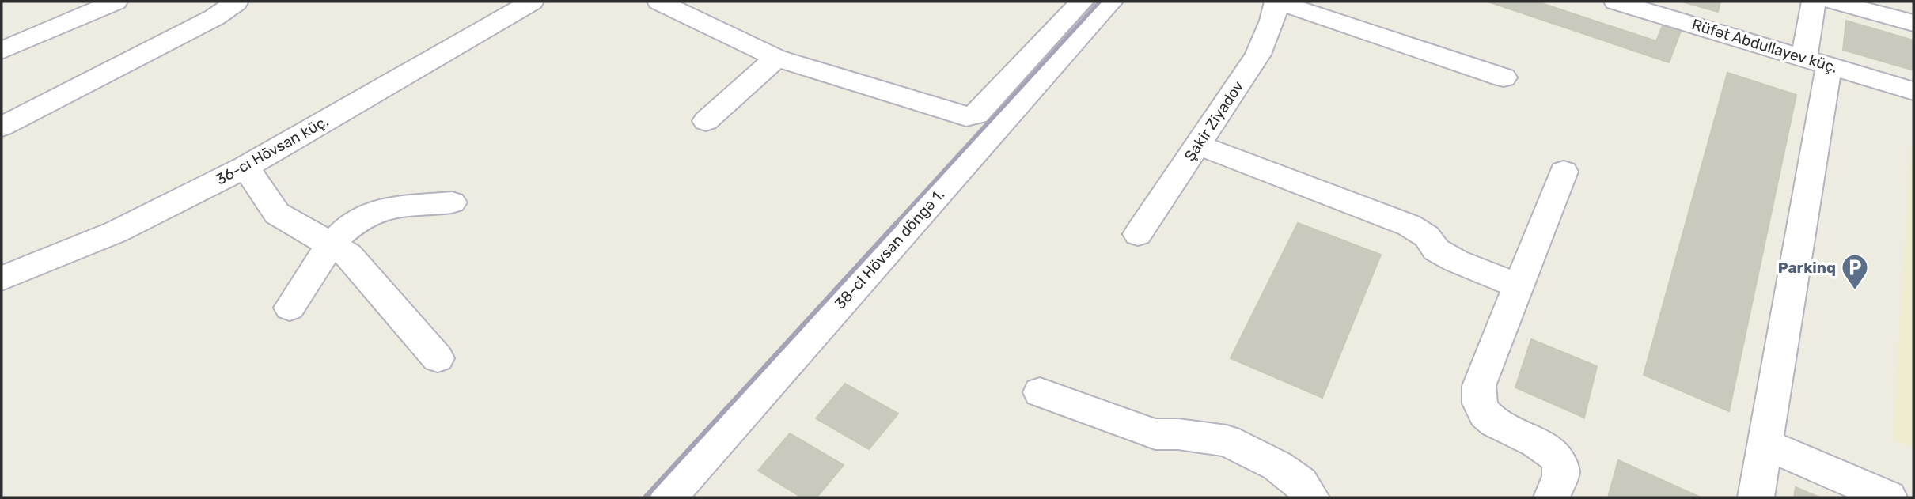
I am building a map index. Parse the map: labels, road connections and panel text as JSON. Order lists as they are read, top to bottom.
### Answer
{
  "streets": {
    "street": [
      "Rüfət Abdullayev küç.",
      "Şakir Ziyadov",
      "36-cı Hövsan küç.",
      "38-ci Hövsan döngə 1."
    ]
  },
  "places": {
    "parking": ["Parkinq"]
  }
}
